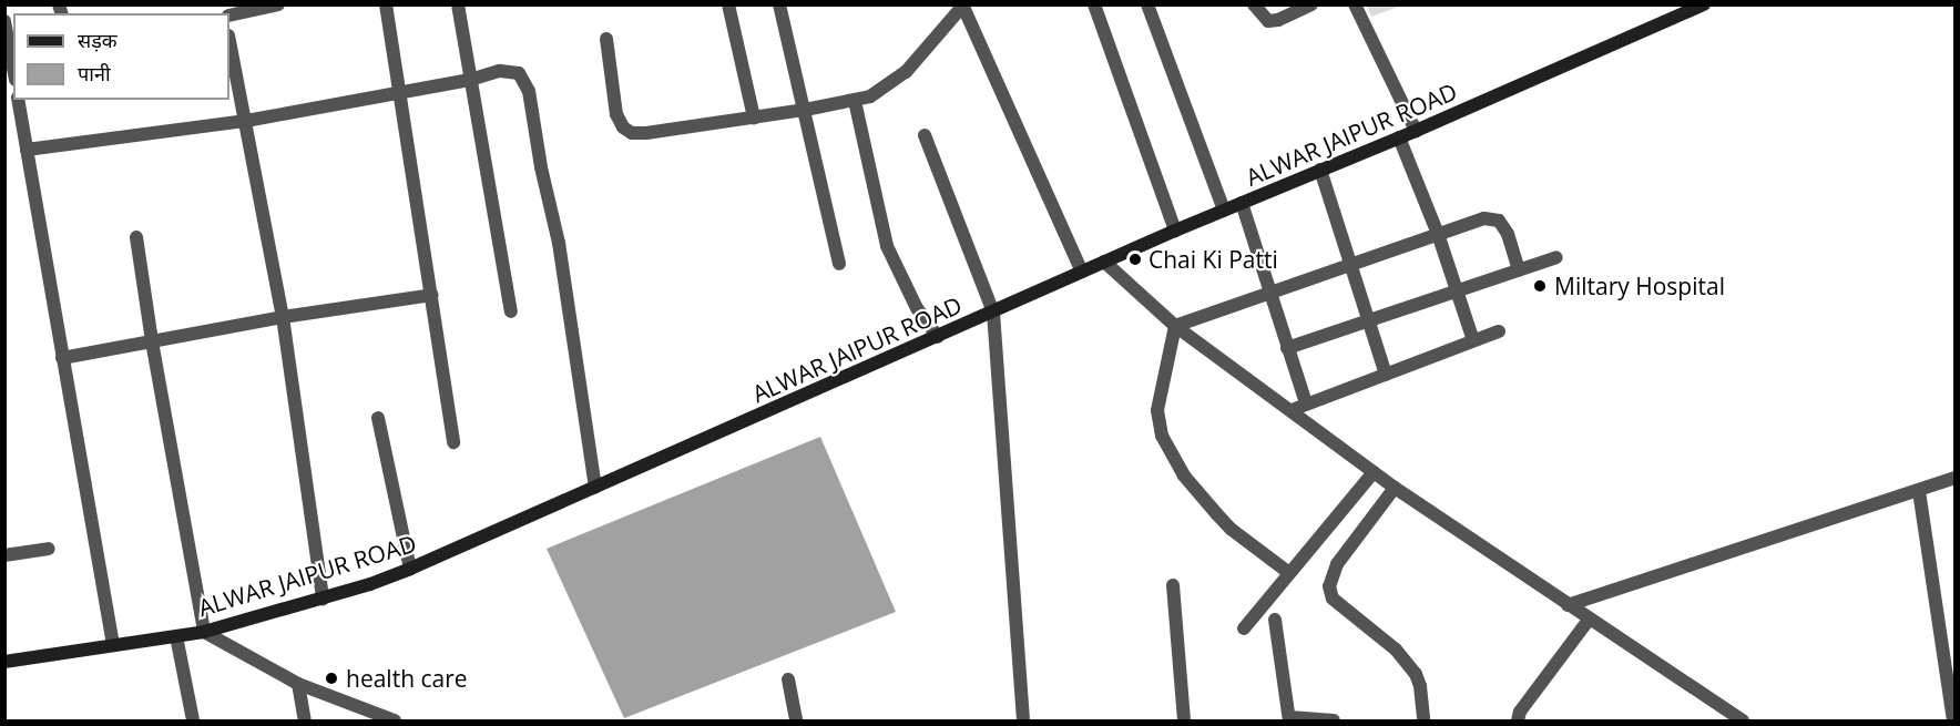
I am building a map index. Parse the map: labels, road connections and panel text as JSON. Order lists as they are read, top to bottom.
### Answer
{
  "streets": {
    "main road": ["ALWAR JAIPUR ROAD"]
  },
  "places": ["Chai Ki Patti", "Miltary Hospital", "health care"],
  "legend": ["सड़क", "पानी"]
}
